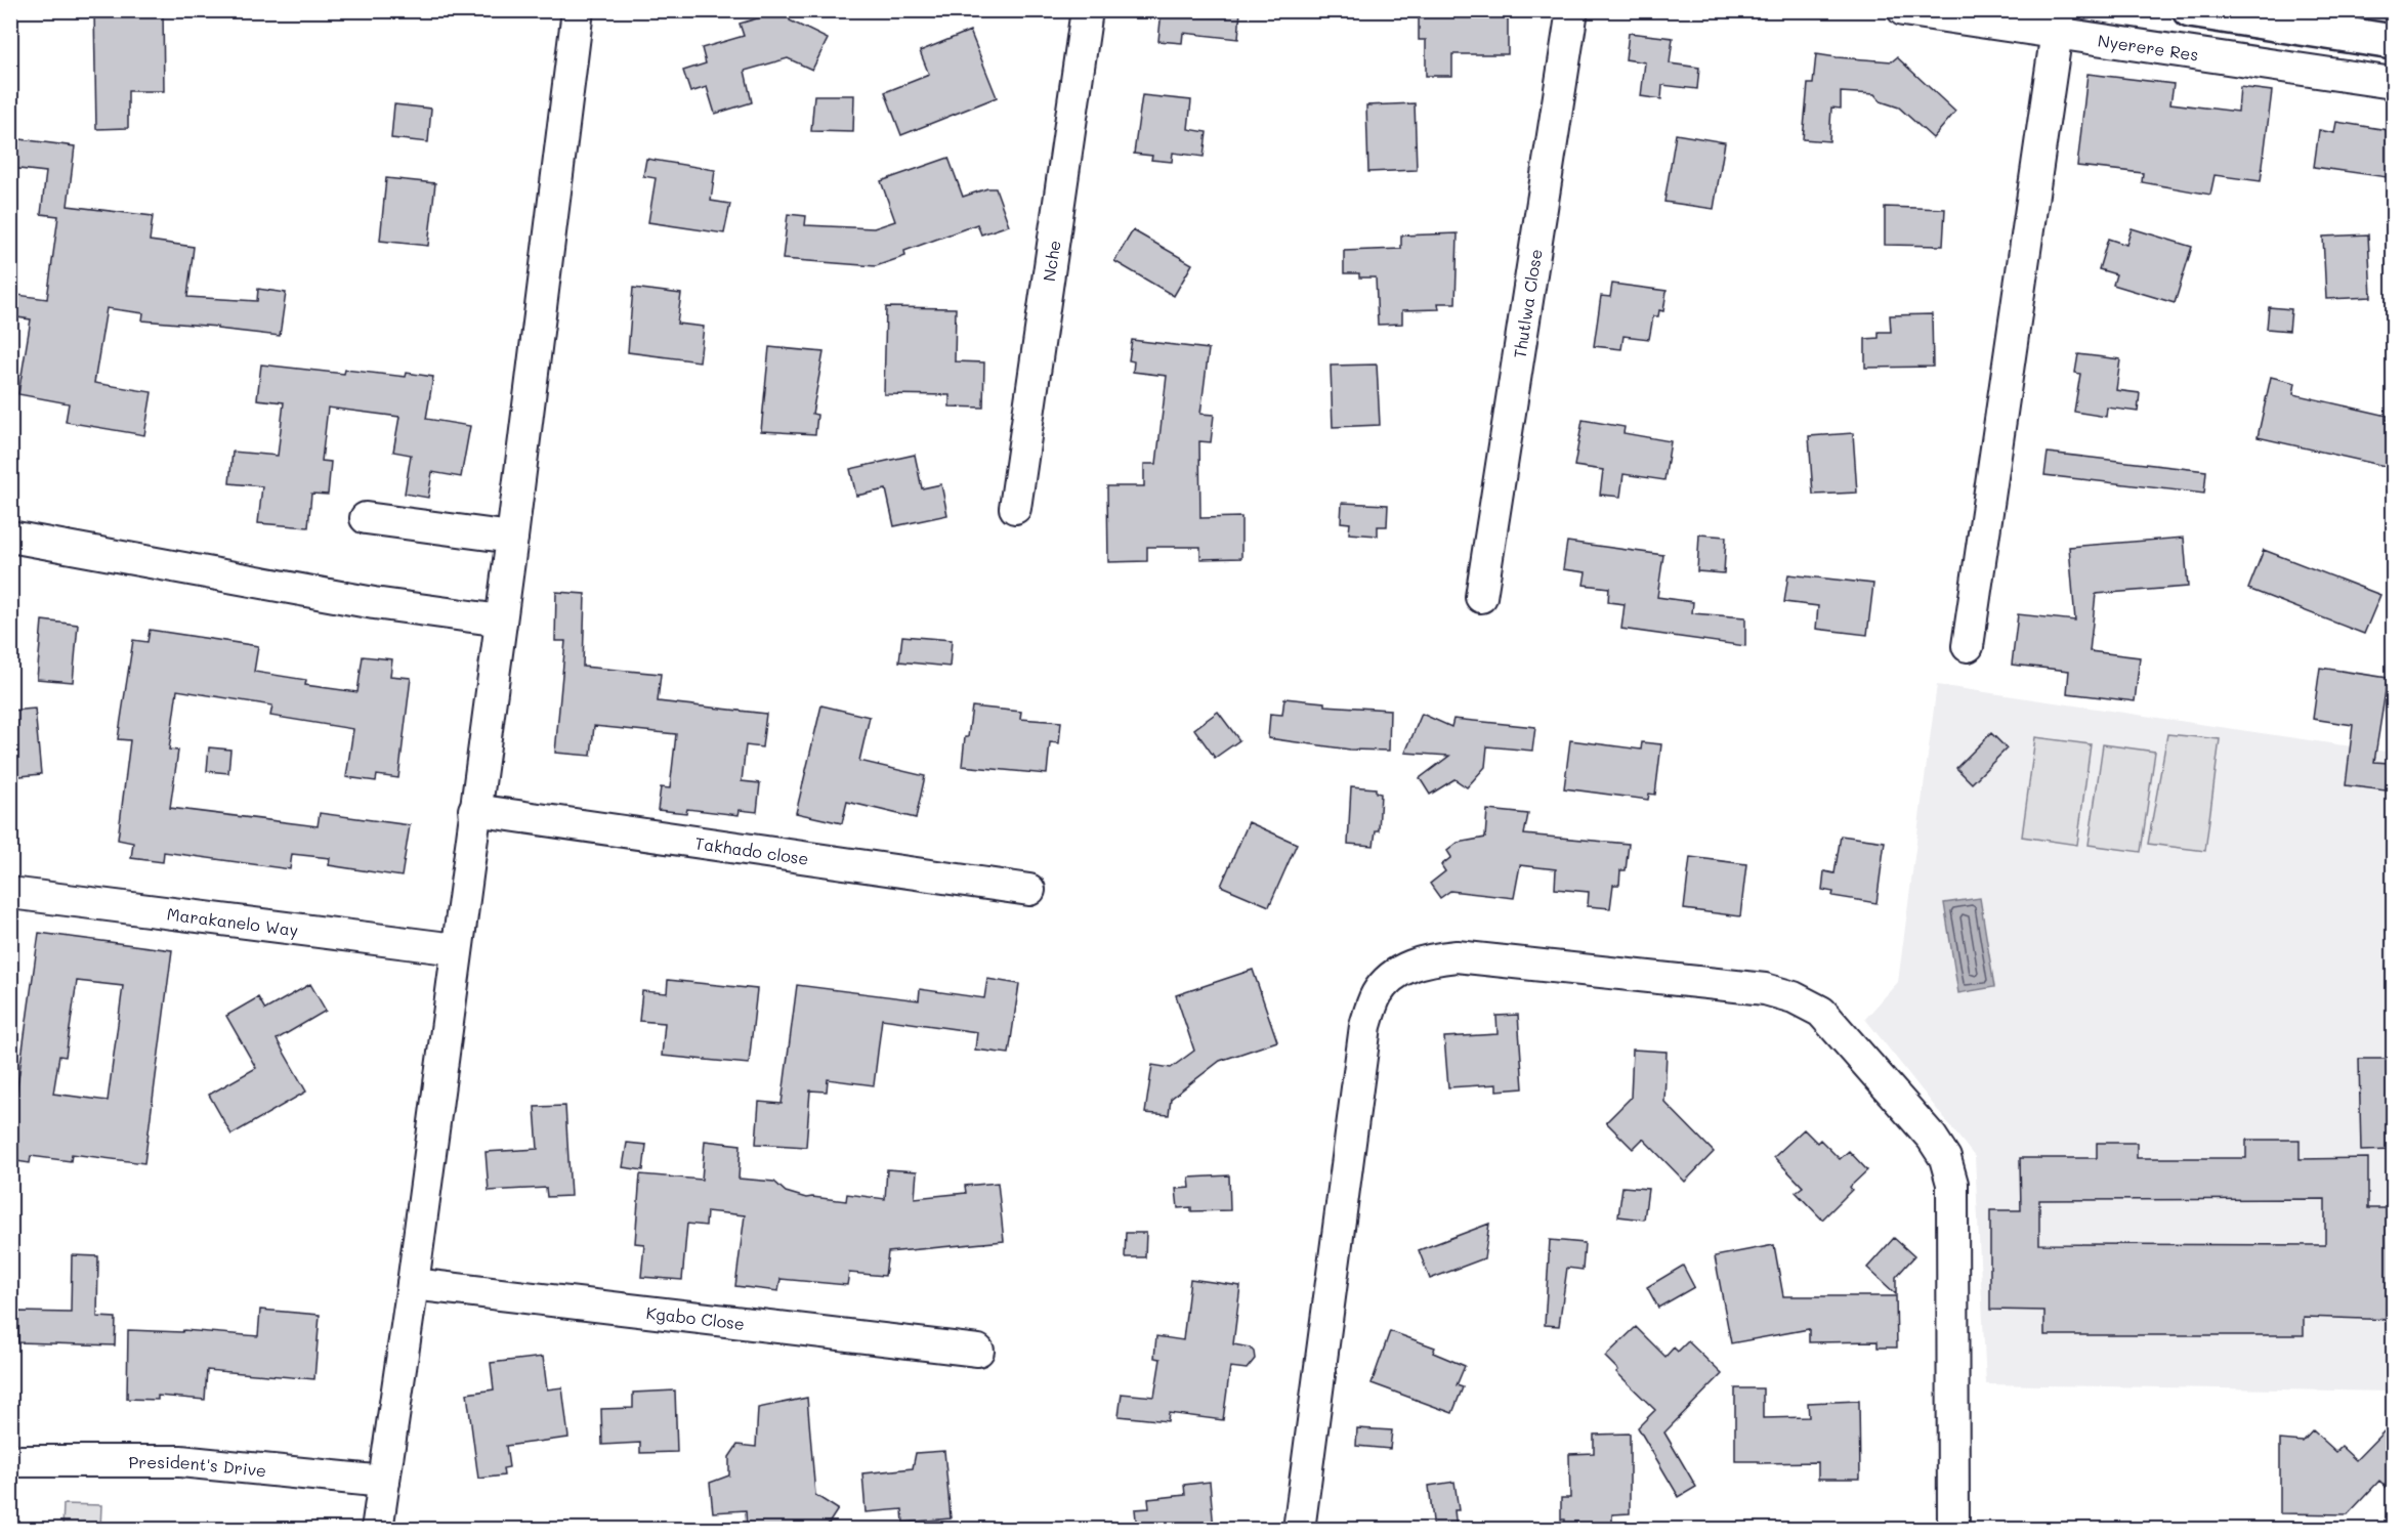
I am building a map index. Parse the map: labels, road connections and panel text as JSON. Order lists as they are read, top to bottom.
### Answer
{
  "streets": {
    "street": [
      "Nyerere Res",
      "Nche",
      "Thutlwa Close",
      "Takhado close",
      "Marakanelo Way",
      "Kgabo Close",
      "President's Drive"
    ]
  }
}
